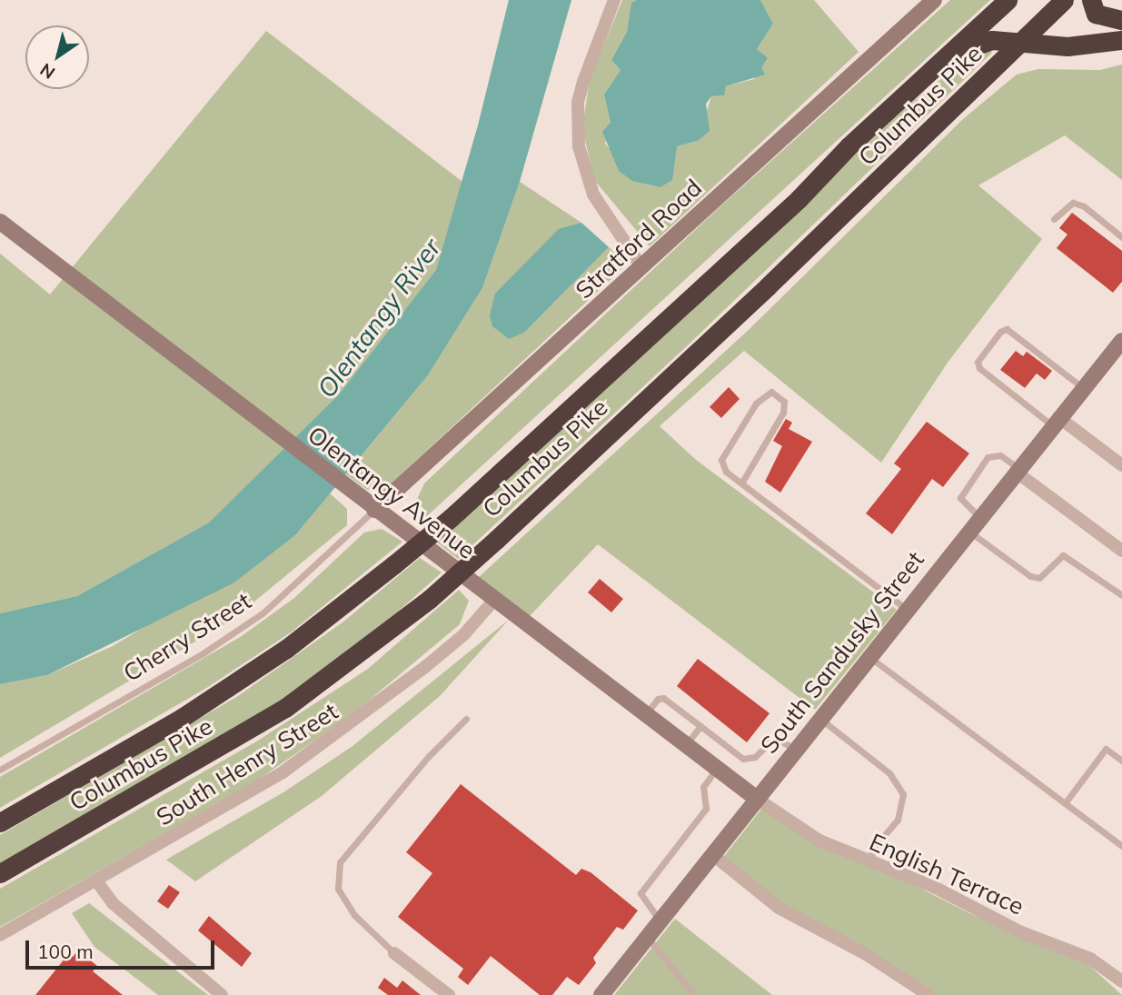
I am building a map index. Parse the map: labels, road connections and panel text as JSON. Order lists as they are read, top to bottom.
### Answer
{
  "streets": {
    "highway": ["Columbus Pike"],
    "street": [
      "Stratford Road",
      "Olentangy Avenue",
      "South Sandusky Street",
      "South Henry Street",
      "English Terrace"
    ],
    "lane": ["Cherry Street"]
  },
  "crossings": [
    ["Stratford Road", "Olentangy Avenue"],
    ["Stratford Road", "Cherry Street"],
    ["Olentangy Avenue", "Cherry Street"],
    ["Olentangy Avenue", "South Sandusky Street"],
    ["Olentangy Avenue", "South Henry Street"],
    ["Olentangy Avenue", "English Terrace"],
    ["South Sandusky Street", "English Terrace"]
  ],
  "water": ["Olentangy River"],
  "scale_bar": "100 m",
  "north": "bottom left"
}
